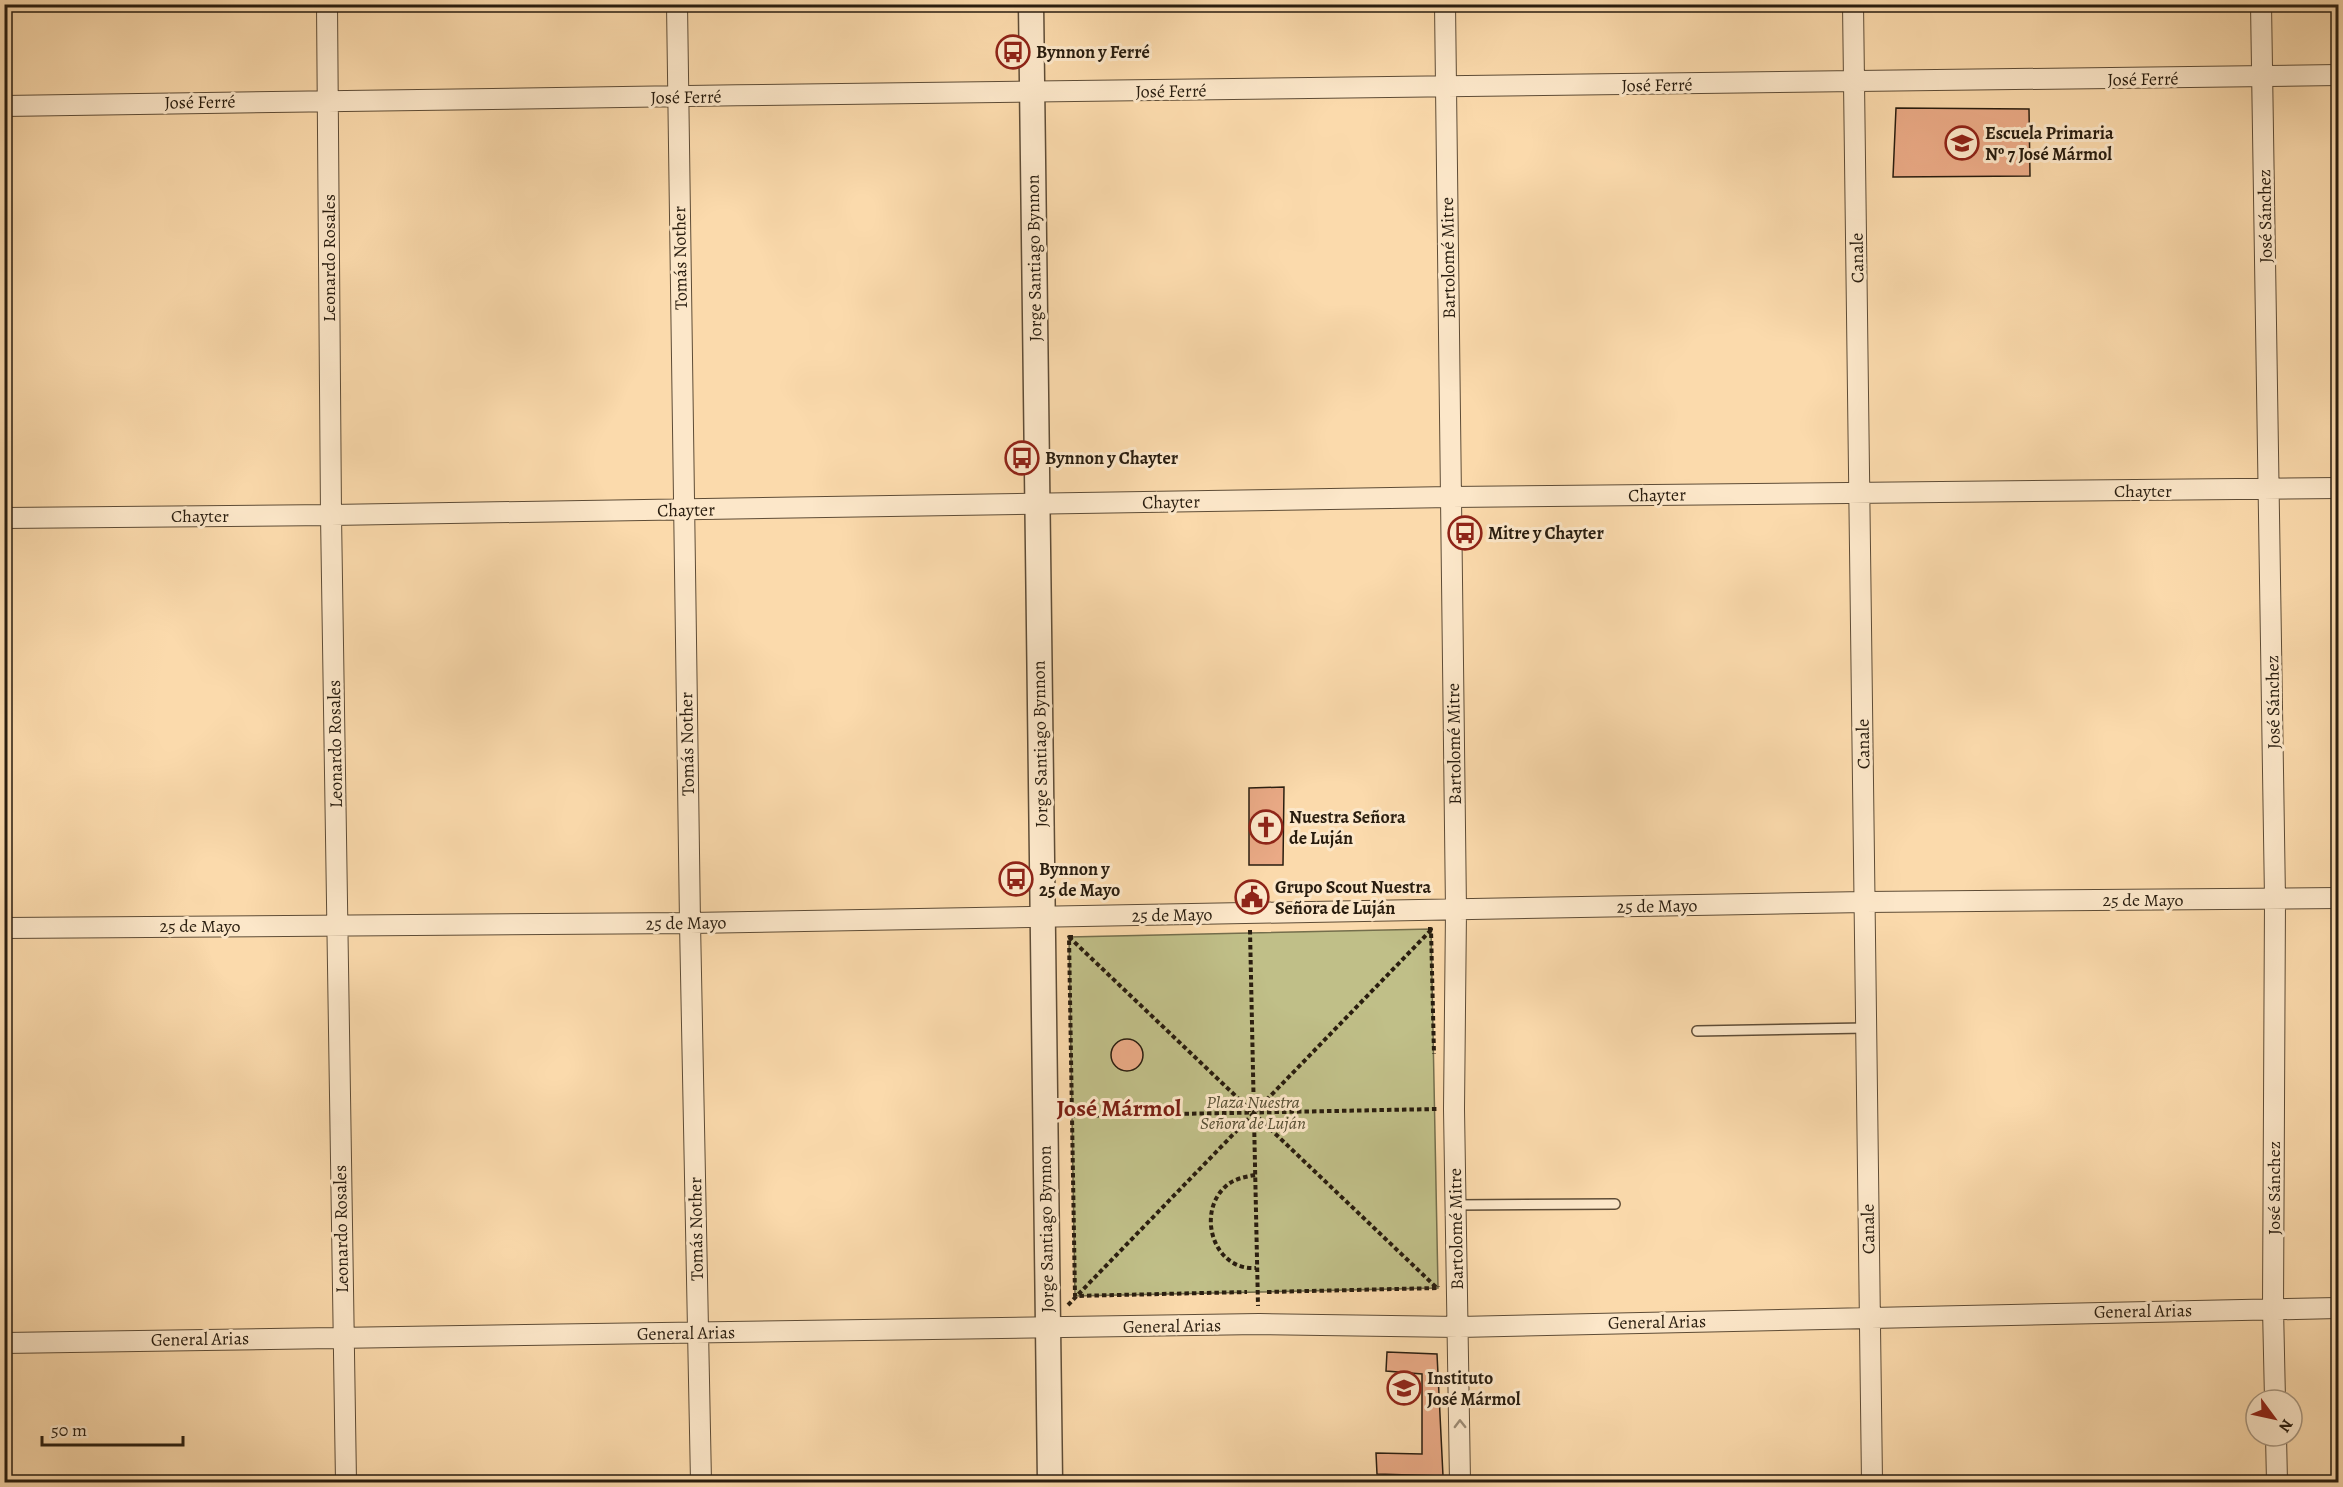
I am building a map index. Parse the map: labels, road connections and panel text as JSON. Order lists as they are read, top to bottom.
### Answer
{
  "streets": {
    "street": [
      "José Ferré",
      "José Sánchez",
      "Leonardo Rosales",
      "Tomás Nother",
      "Jorge Santiago Bynnon",
      "Bartolomé Mitre",
      "Canale",
      "Chayter",
      "25 de Mayo",
      "General Arias"
    ]
  },
  "crossings": [
    ["José Ferré", "José Sánchez"],
    ["José Ferré", "Leonardo Rosales"],
    ["José Ferré", "Tomás Nother"],
    ["José Ferré", "Jorge Santiago Bynnon"],
    ["José Ferré", "Bartolomé Mitre"],
    ["José Ferré", "Canale"],
    ["José Sánchez", "Chayter"],
    ["José Sánchez", "25 de Mayo"],
    ["José Sánchez", "General Arias"],
    ["Leonardo Rosales", "Chayter"],
    ["Leonardo Rosales", "25 de Mayo"],
    ["Leonardo Rosales", "General Arias"],
    ["Tomás Nother", "Chayter"],
    ["Tomás Nother", "25 de Mayo"],
    ["Tomás Nother", "General Arias"],
    ["Jorge Santiago Bynnon", "Chayter"],
    ["Jorge Santiago Bynnon", "25 de Mayo"],
    ["Jorge Santiago Bynnon", "General Arias"],
    ["Bartolomé Mitre", "Chayter"],
    ["Bartolomé Mitre", "25 de Mayo"],
    ["Bartolomé Mitre", "General Arias"],
    ["Canale", "Chayter"],
    ["Canale", "25 de Mayo"],
    ["Canale", "General Arias"]
  ],
  "districts": ["José Mármol"],
  "parks": ["Plaza Nuestra Señora de Luján"],
  "places": {
    "bus stop": [
      "Bynnon y Ferré",
      "Bynnon y Chayter",
      "Mitre y Chayter",
      "Bynnon y 25 de Mayo"
    ],
    "school or university": ["Escuela Primaria Nº 7 José Mármol", "Instituto José Mármol"],
    "church": ["Nuestra Señora de Luján"],
    "public building": ["Grupo Scout Nuestra Señora de Luján"]
  },
  "scale_bar": "50 m",
  "north": "bottom right"
}
